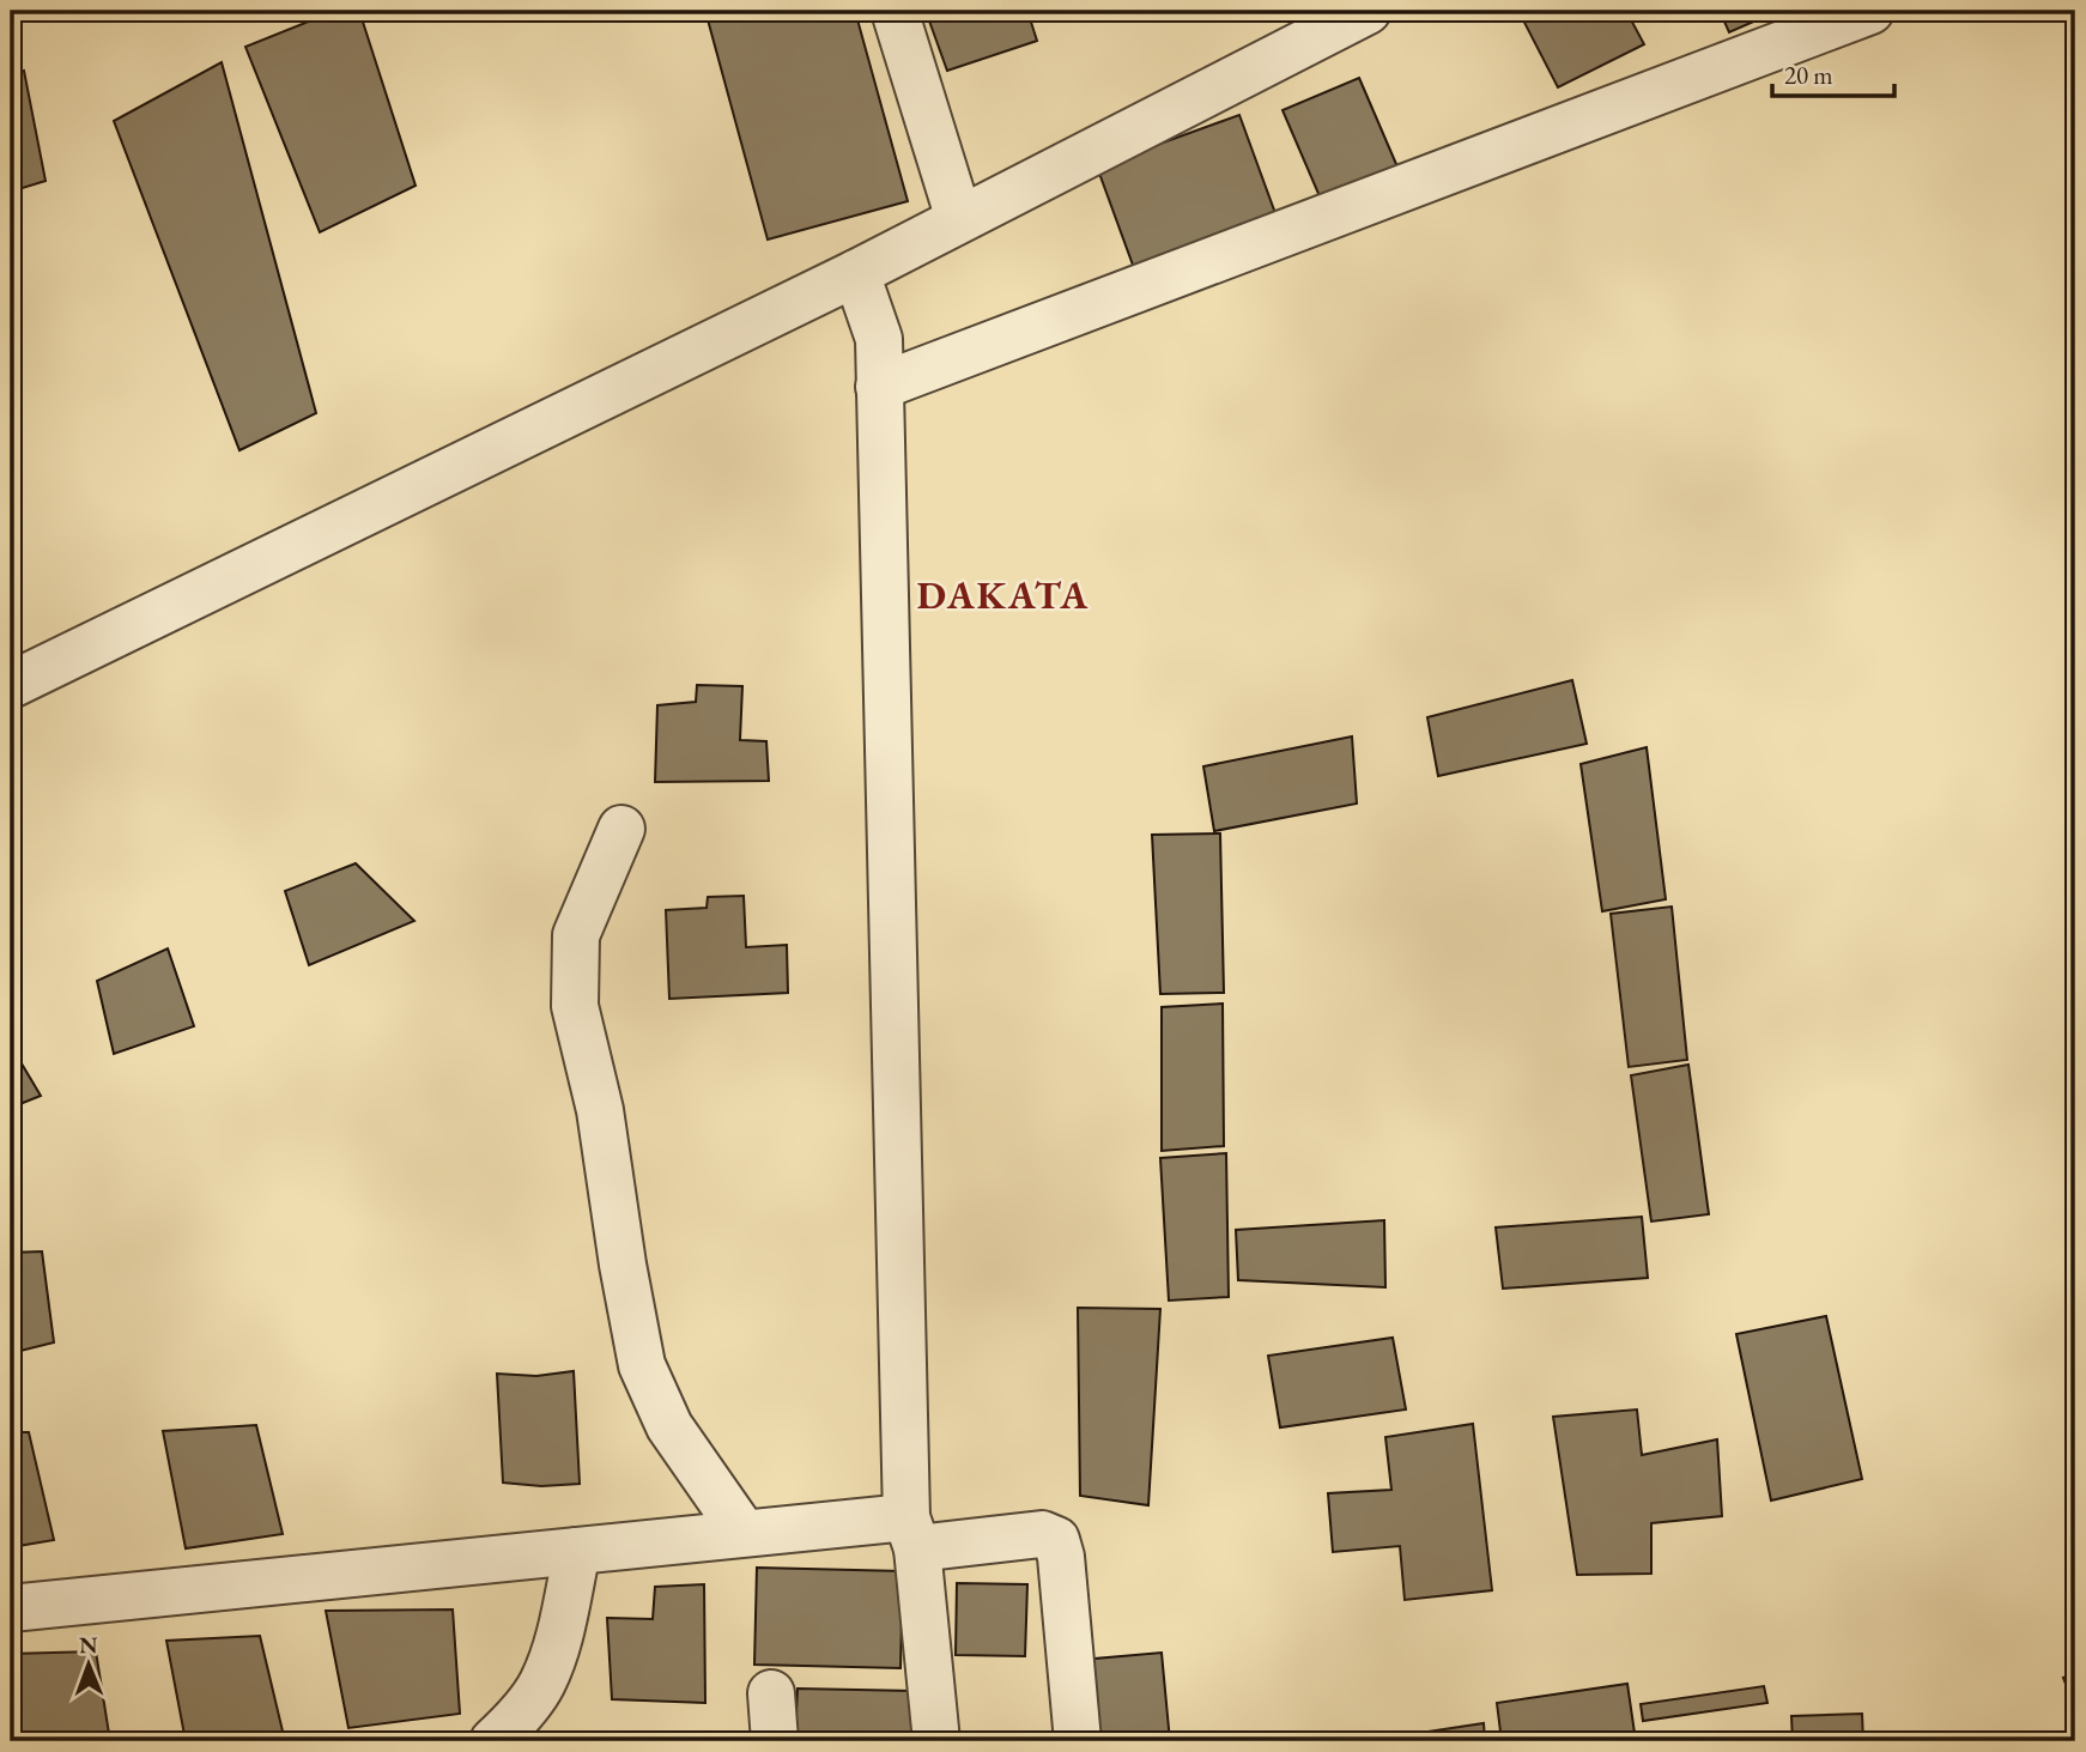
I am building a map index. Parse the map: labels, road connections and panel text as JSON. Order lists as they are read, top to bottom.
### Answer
{
  "districts": ["DAKATA"],
  "scale_bar": "20 m",
  "north": "top"
}
